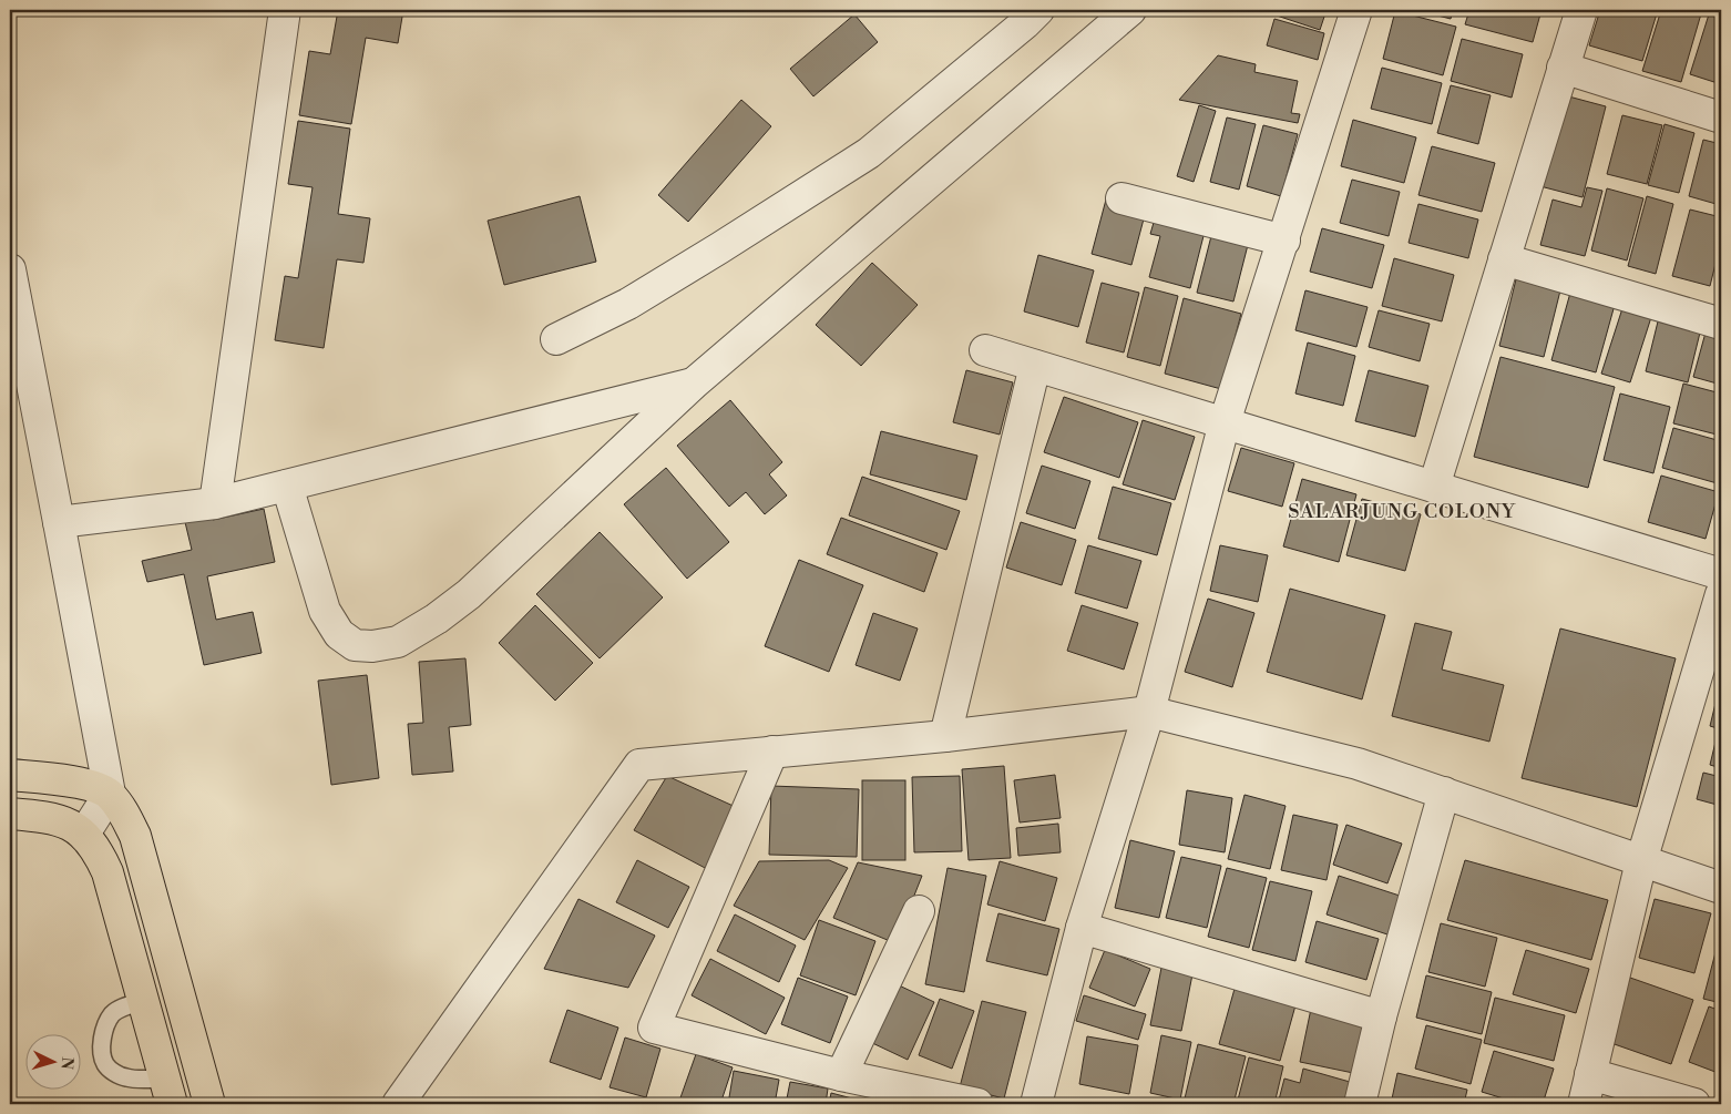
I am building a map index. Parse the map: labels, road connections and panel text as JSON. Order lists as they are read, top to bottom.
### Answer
{
  "districts": ["SALARJUNG COLONY"],
  "north": "right"
}
